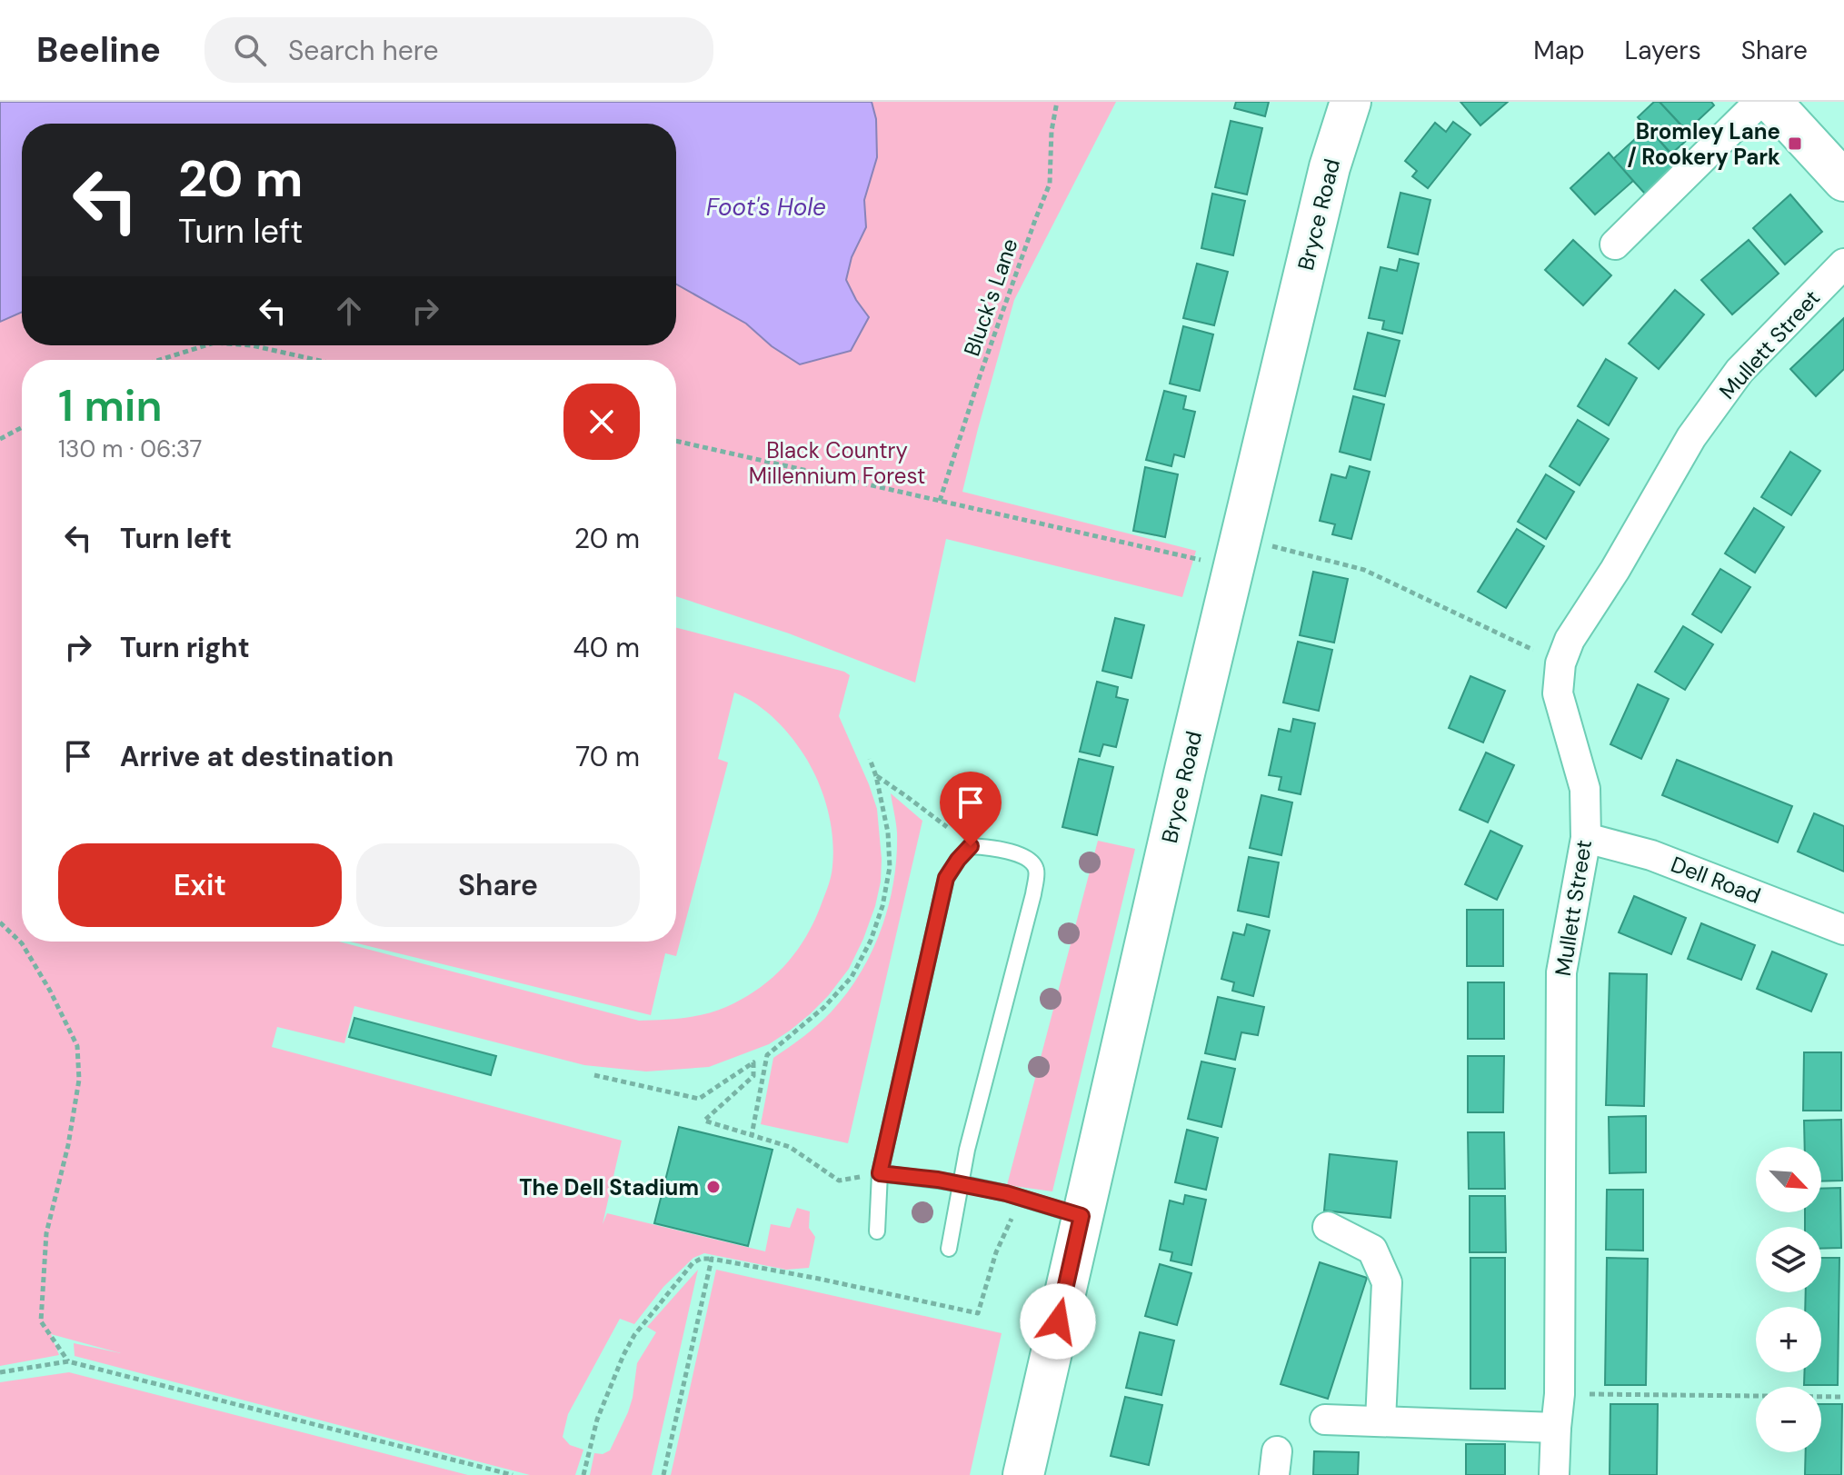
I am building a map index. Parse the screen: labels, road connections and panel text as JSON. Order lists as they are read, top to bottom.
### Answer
{
  "streets": {
    "street": ["Bryce Road", "Mullett Street", "Dell Road"],
    "path": ["Bluck's Lane"]
  },
  "crossings": [
    ["Mullett Street", "Dell Road"]
  ],
  "water": ["Foot's Hole"],
  "parks": ["Black Country Millennium Forest"],
  "places": {
    "transit": ["Bromley Lane / Rookery Park"],
    "other": ["The Dell Stadium"]
  },
  "north": "bottom right",
  "page": {
    "header": "Beeline",
    "search": "Search here",
    "nav": ["Map", "Layers", "Share"],
    "turn": ["20 m", "Turn left"],
    "heading": ["1 min", "130 m · 06:37"],
    "list": [
      {
        "name": "Turn left",
        "value": "20 m"
      },
      {
        "name": "Turn right",
        "value": "40 m"
      },
      {
        "name": "Arrive at destination",
        "value": "70 m"
      }
    ],
    "buttons": ["Exit", "Share"],
    "map_buttons": ["+", "−"]
  }
}
